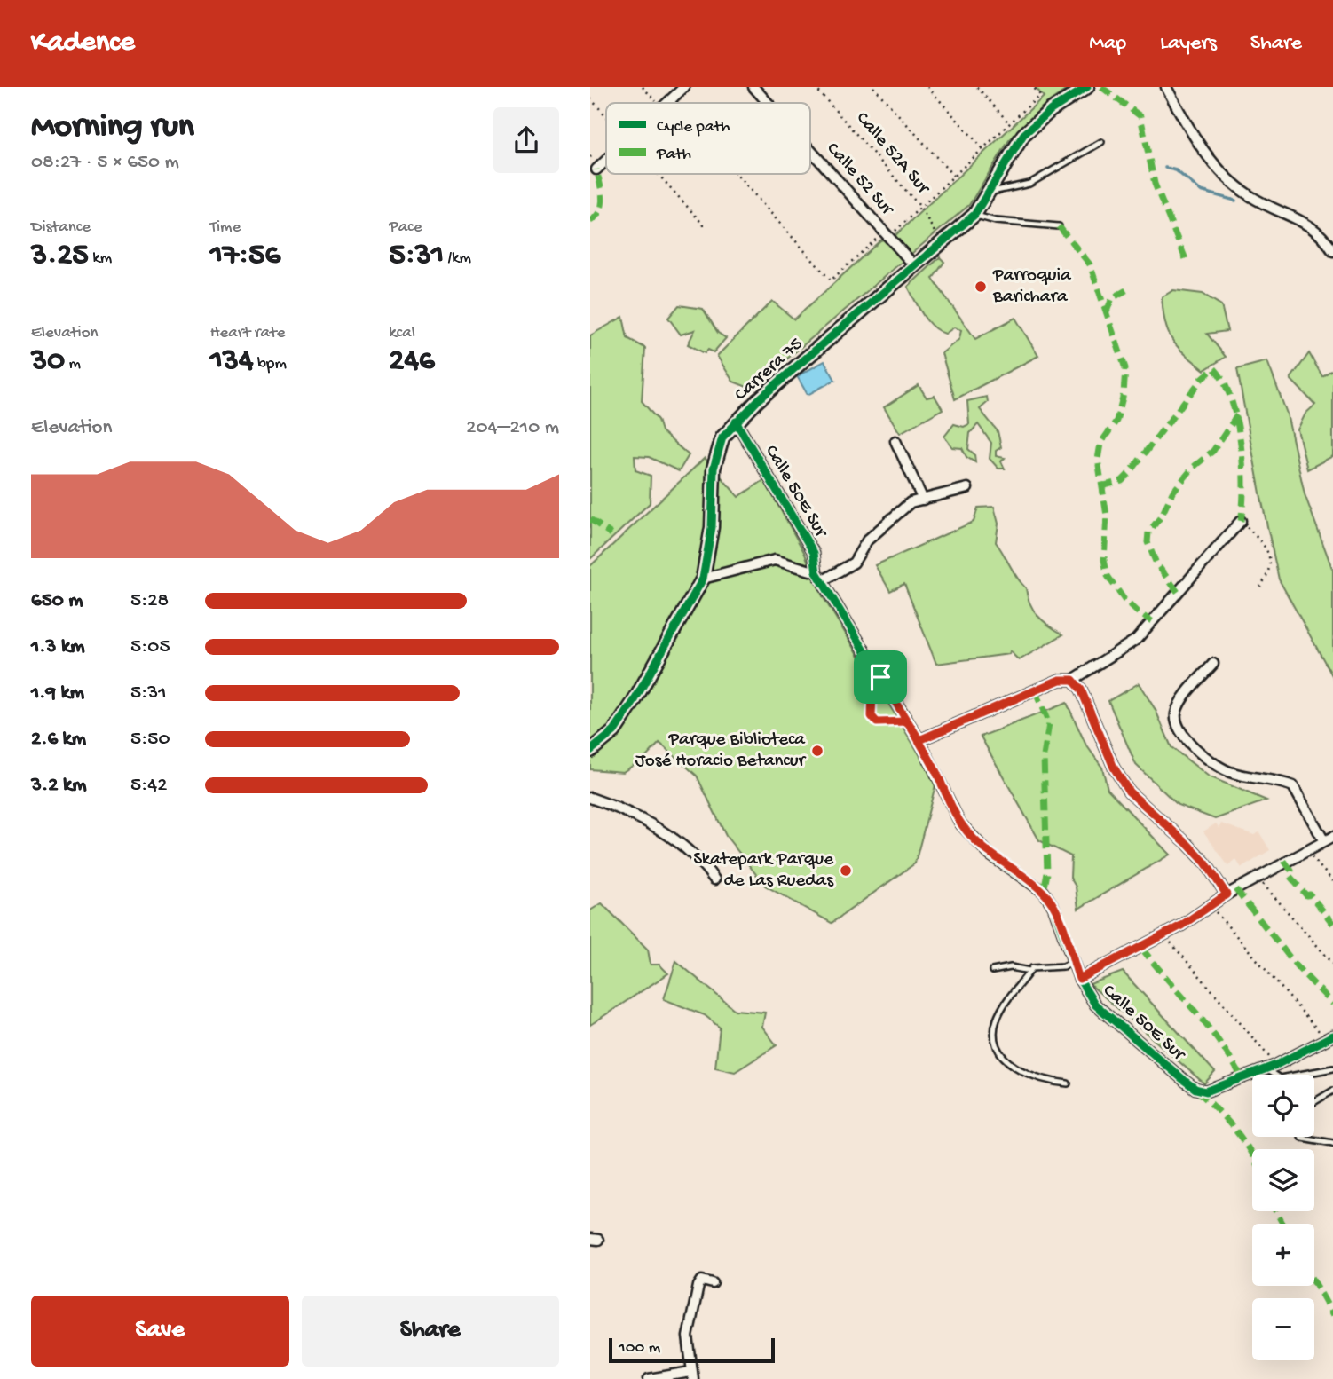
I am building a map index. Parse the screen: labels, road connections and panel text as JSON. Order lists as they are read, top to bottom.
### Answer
{
  "streets": {
    "street": ["Calle 52 Sur", "Carrera 75", "Calle 50E Sur"],
    "path": ["Calle 52A Sur"]
  },
  "crossings": [
    ["Calle 52A Sur", "Carrera 75"],
    ["Calle 52 Sur", "Carrera 75"],
    ["Carrera 75", "Calle 50E Sur"]
  ],
  "places": ["Parroquia Barichara", "Parque Biblioteca José Horacio Betancur", "Skatepark Parque de Las Ruedas"],
  "legend": ["Cycle path", "Path"],
  "scale_bar": "100 m",
  "page": {
    "header": "Kadence",
    "nav": ["Map", "Layers", "Share"],
    "heading": ["Morning run", "08:27 · 5 × 650 m"],
    "stats": [
      ["Distance", "3.25 km"],
      ["Time", "17:56"],
      ["Pace", "5:31 /km"],
      ["Elevation", "30 m"],
      ["Heart rate", "134 bpm"],
      ["kcal", "246"]
    ],
    "chart": ["Elevation", "204–210 m"],
    "list": [
      {
        "name": "650 m",
        "note": "5:28"
      },
      {
        "name": "1.3 km",
        "note": "5:05"
      },
      {
        "name": "1.9 km",
        "note": "5:31"
      },
      {
        "name": "2.6 km",
        "note": "5:50"
      },
      {
        "name": "3.2 km",
        "note": "5:42"
      }
    ],
    "map_buttons": ["+", "−"],
    "buttons": ["Save", "Share"],
    "scale": "100 m"
  }
}
